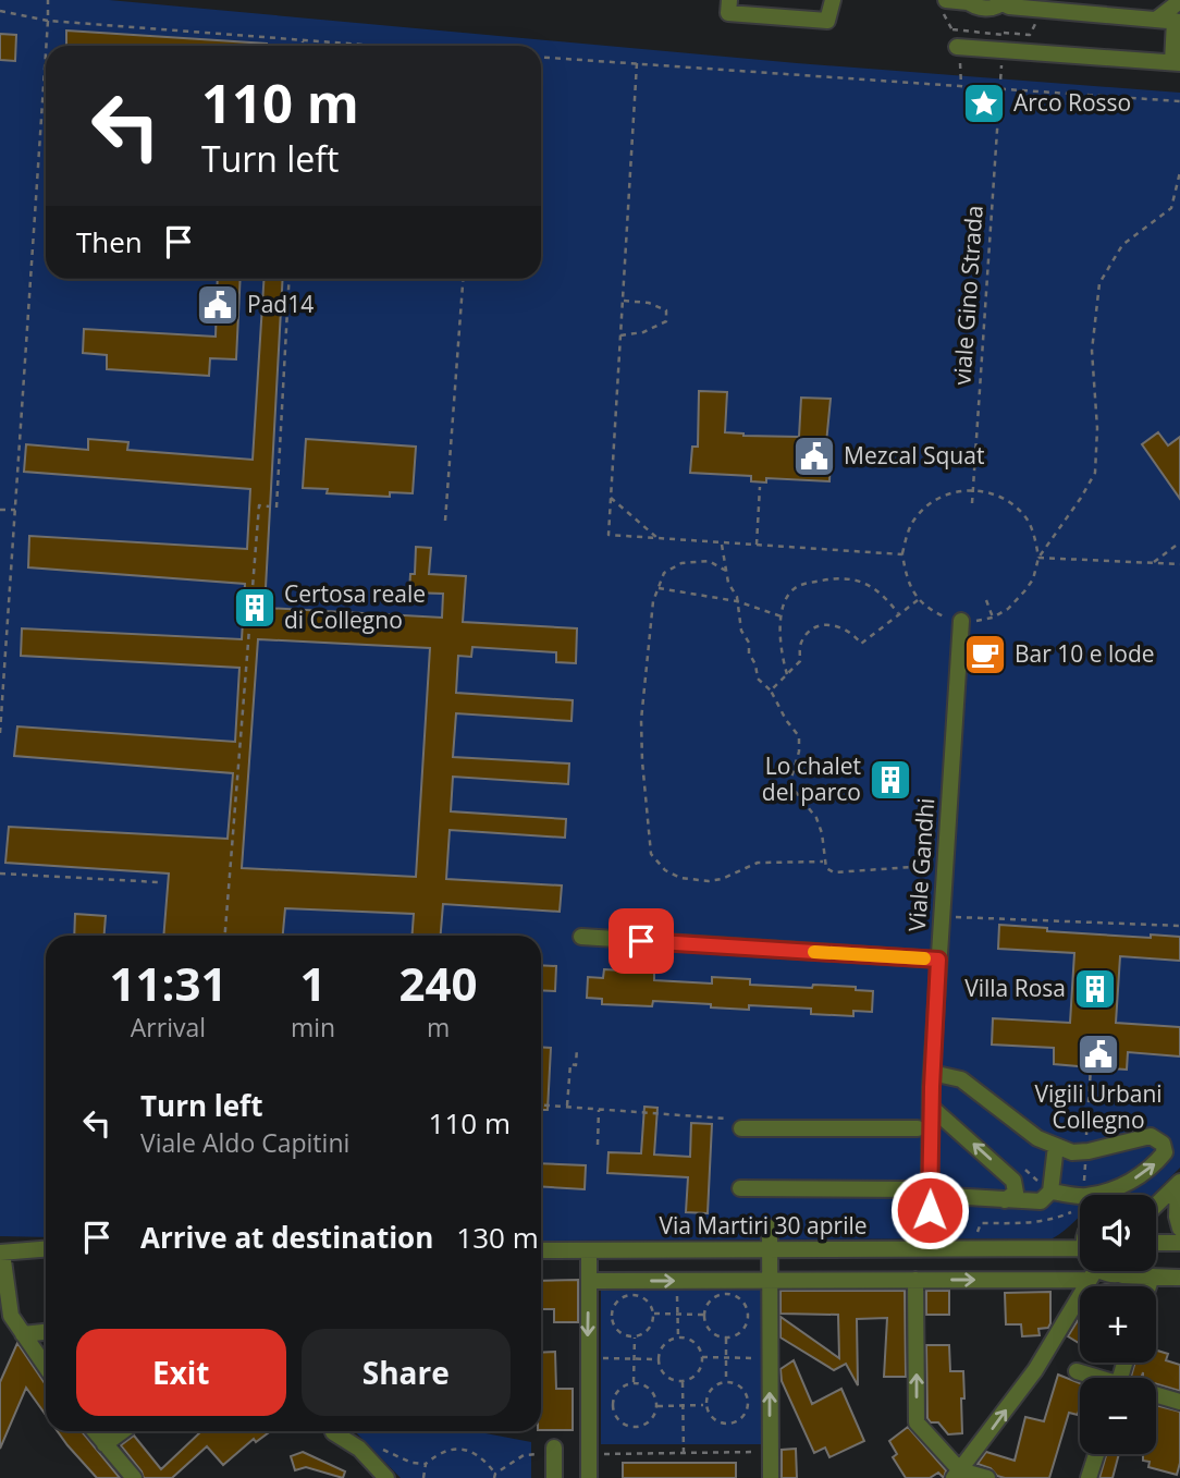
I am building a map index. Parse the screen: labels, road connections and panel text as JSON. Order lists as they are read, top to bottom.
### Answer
{
  "streets": {
    "street": ["Viale Gandhi", "Via Martiri 30 aprile"],
    "path": ["viale Gino Strada"]
  },
  "crossings": [
    ["viale Gino Strada", "Viale Gandhi"],
    ["Viale Gandhi", "Via Martiri 30 aprile"]
  ],
  "places": {
    "place": ["Arco Rosso"],
    "public building": ["Pad14", "Mezcal Squat", "Vigili Urbani Collegno"],
    "building": ["Certosa reale di Collegno", "Lo chalet del parco", "Villa Rosa"],
    "cafe": ["Bar 10 e lode"]
  },
  "page": {
    "turn": ["110 m", "Turn left"],
    "then": "Then",
    "eta": [
      "11:31",
      "Arrival",
      "1",
      "min",
      "240",
      "m"
    ],
    "list": [
      {
        "name": "Turn left",
        "note": "Viale Aldo Capitini",
        "value": "110 m"
      },
      {
        "name": "Arrive at destination",
        "value": "130 m"
      }
    ],
    "map_buttons": ["+", "−"],
    "buttons": ["Exit", "Share"]
  }
}
